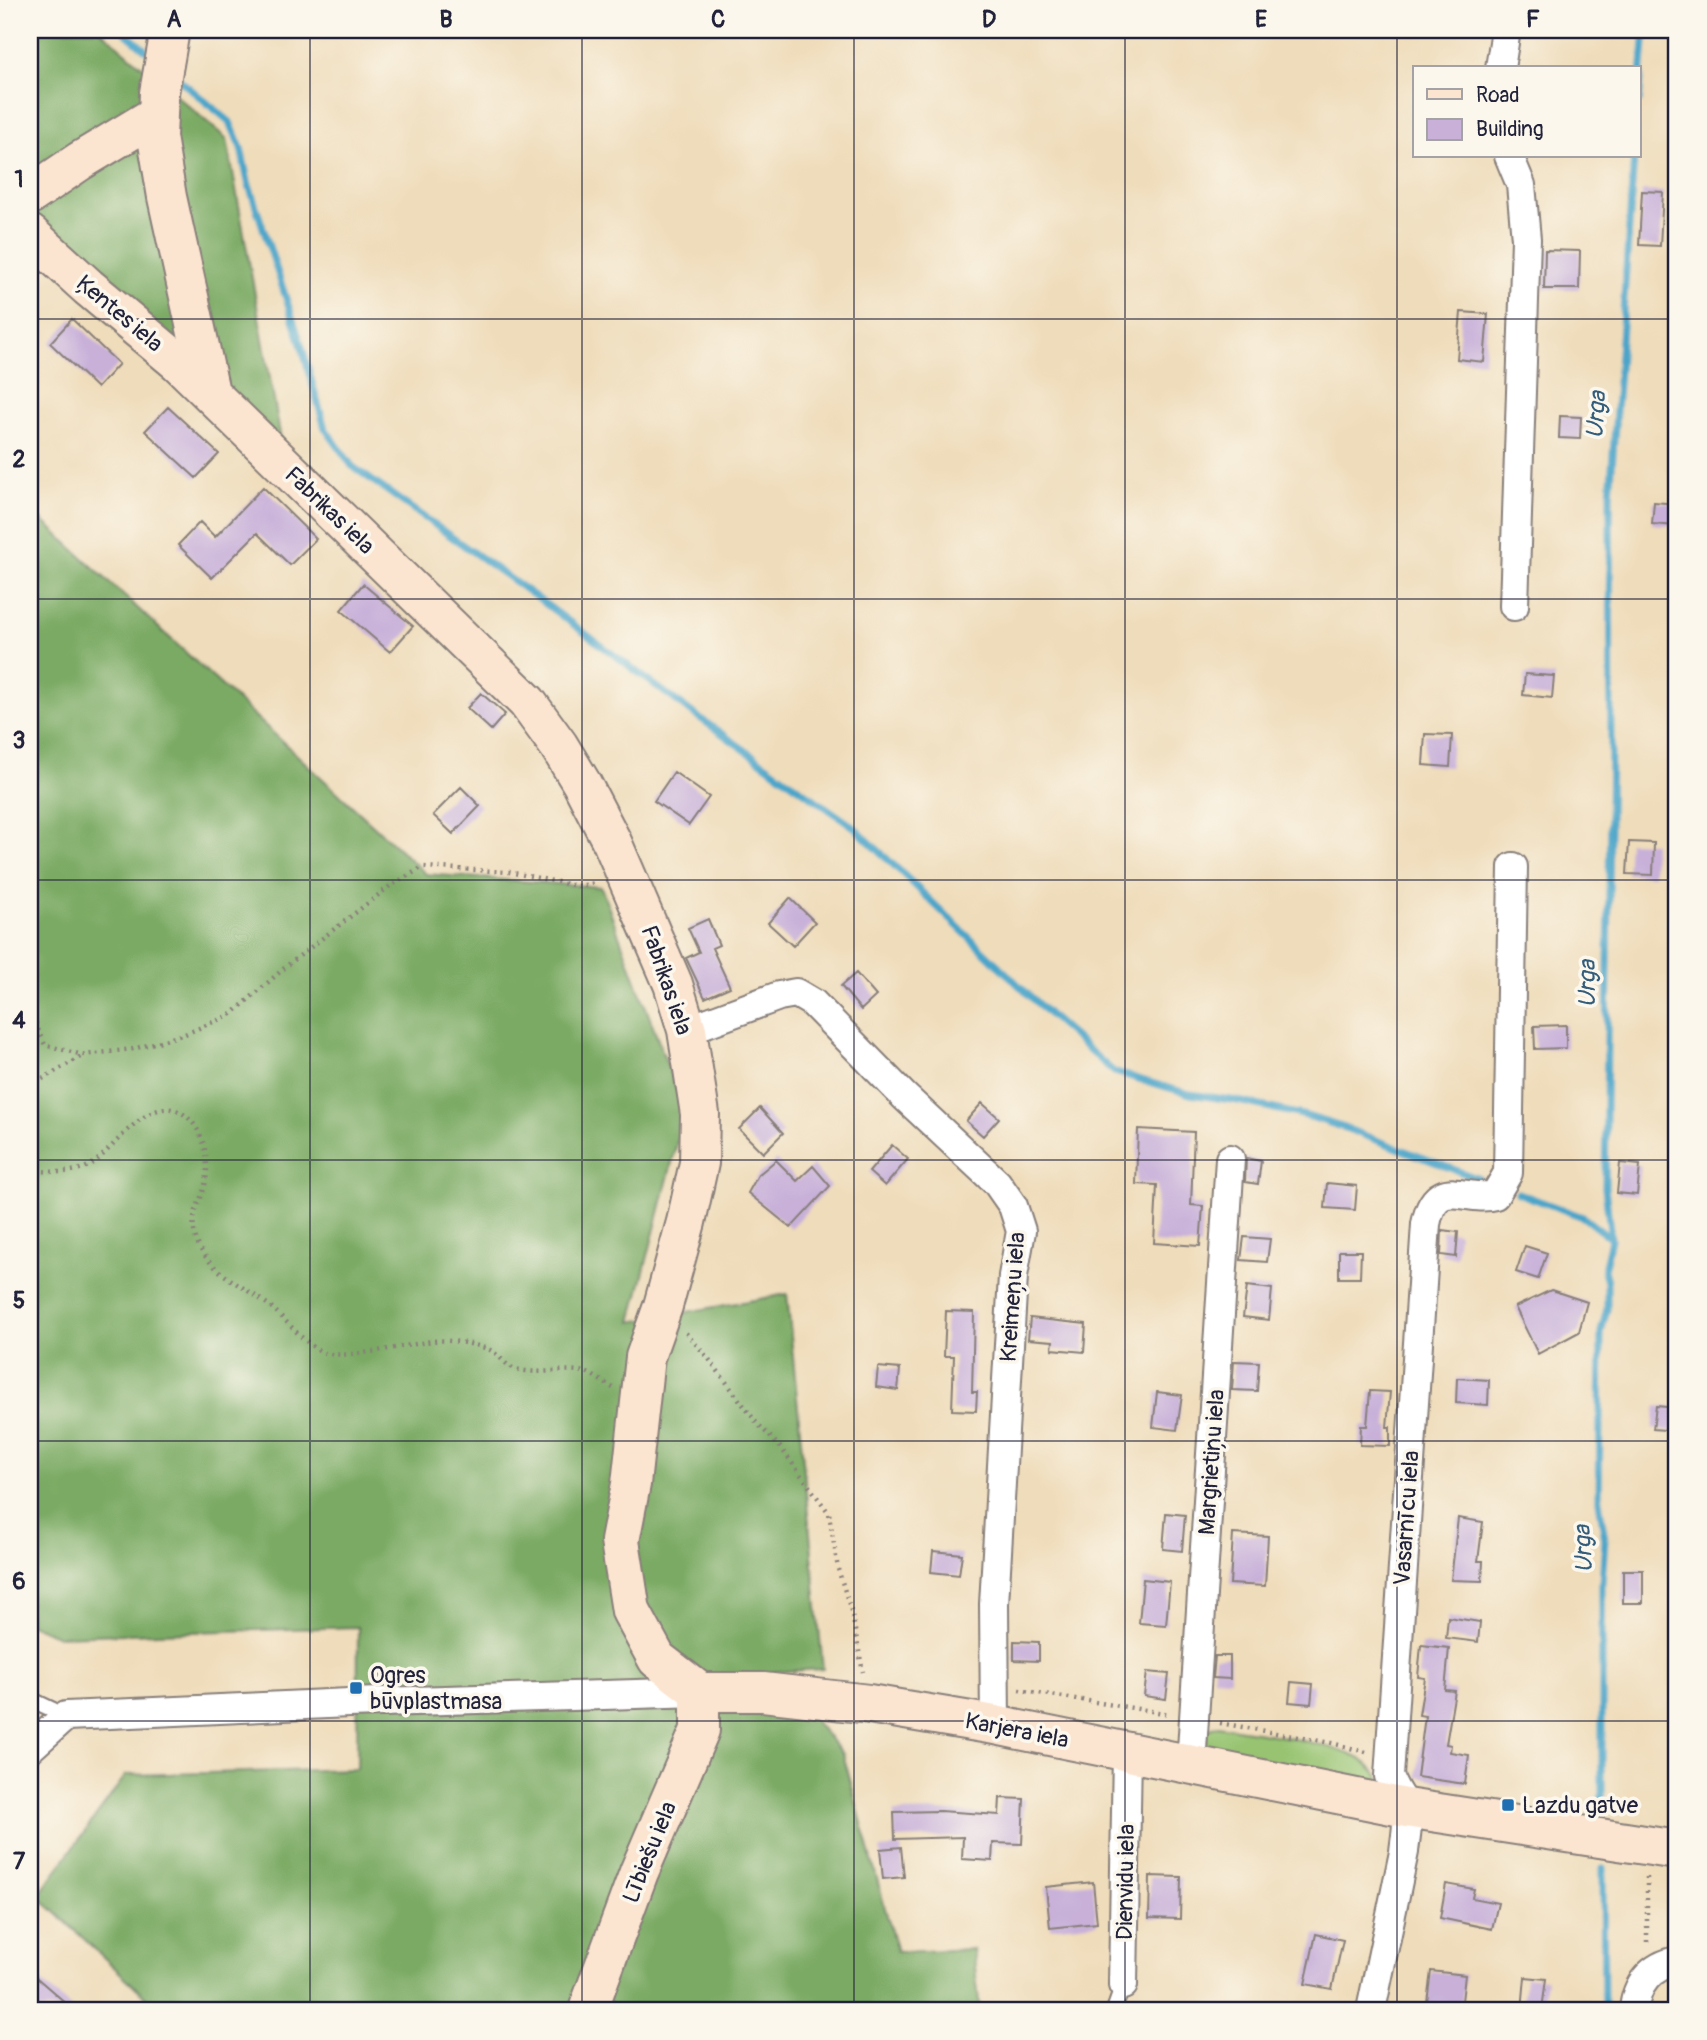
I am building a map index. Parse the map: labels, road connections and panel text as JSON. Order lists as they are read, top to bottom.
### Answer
{
  "streets": {
    "street": [
      "Ķentes iela",
      "Fabrikas iela",
      "Kreimeņu iela",
      "Margrietiņu iela",
      "Vasarnīcu iela",
      "Karjera iela",
      "Lībiešu iela",
      "Dienvidu iela"
    ]
  },
  "crossings": [
    ["Ķentes iela", "Fabrikas iela"],
    ["Fabrikas iela", "Kreimeņu iela"],
    ["Fabrikas iela", "Karjera iela"],
    ["Fabrikas iela", "Lībiešu iela"],
    ["Kreimeņu iela", "Karjera iela"],
    ["Margrietiņu iela", "Karjera iela"],
    ["Vasarnīcu iela", "Karjera iela"],
    ["Karjera iela", "Lībiešu iela"],
    ["Karjera iela", "Dienvidu iela"]
  ],
  "water": ["Urga"],
  "places": {
    "transit": ["Ogres būvplastmasa", "Lazdu gatve"]
  },
  "legend": ["Road", "Building"],
  "grid": {
    "columns": [
      "A",
      "B",
      "C",
      "D",
      "E",
      "F"
    ],
    "rows": [
      "1",
      "2",
      "3",
      "4",
      "5",
      "6",
      "7"
    ]
  }
}
